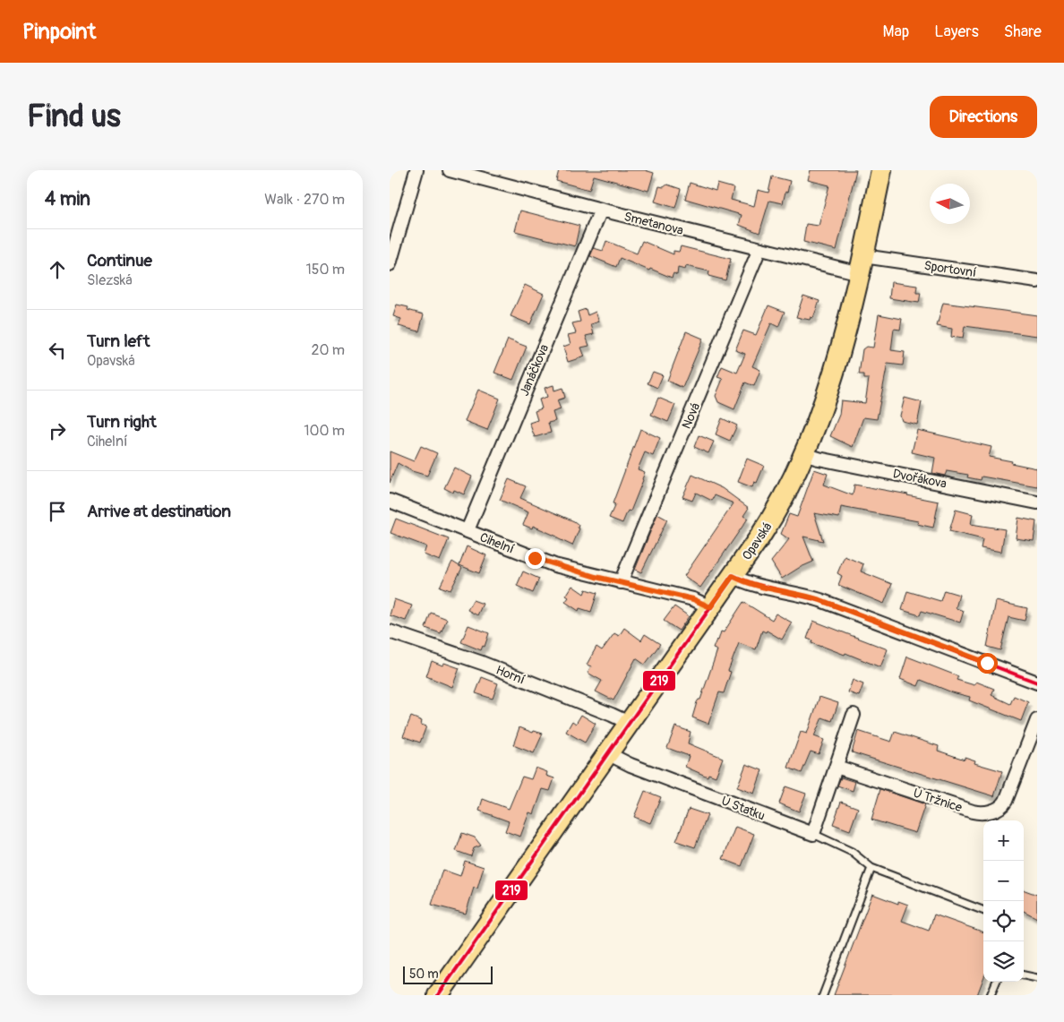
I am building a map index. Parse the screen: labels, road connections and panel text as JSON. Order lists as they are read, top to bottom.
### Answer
{
  "streets": {
    "main road": ["Opavská"],
    "street": [
      "Smetanova",
      "Sportovní",
      "Janáčkova",
      "Nová",
      "Dvořákova",
      "Cihelní",
      "Horní",
      "U Tržnice",
      "U Statku"
    ]
  },
  "crossings": [
    ["Smetanova", "Sportovní"],
    ["Smetanova", "Janáčkova"],
    ["Smetanova", "Nová"],
    ["Smetanova", "Opavská"],
    ["Sportovní", "Opavská"],
    ["Janáčkova", "Cihelní"],
    ["Nová", "Cihelní"],
    ["Dvořákova", "Opavská"],
    ["Opavská", "Cihelní"],
    ["Opavská", "Horní"],
    ["Opavská", "U Statku"]
  ],
  "lines": ["transit line 219"],
  "scale_bar": "50 m",
  "north": "left",
  "page": {
    "header": "Pinpoint",
    "nav": ["Map", "Layers", "Share"],
    "buttons": "Directions",
    "title": "Find us",
    "heading": ["4 min", "Walk · 270 m"],
    "list": [
      ["Continue", "Slezská", "150 m"],
      ["Turn left", "Opavská", "20 m"],
      ["Turn right", "Cihelní", "100 m"],
      "Arrive at destination"
    ],
    "map_buttons": ["+", "−"],
    "scale": "50 m"
  }
}
